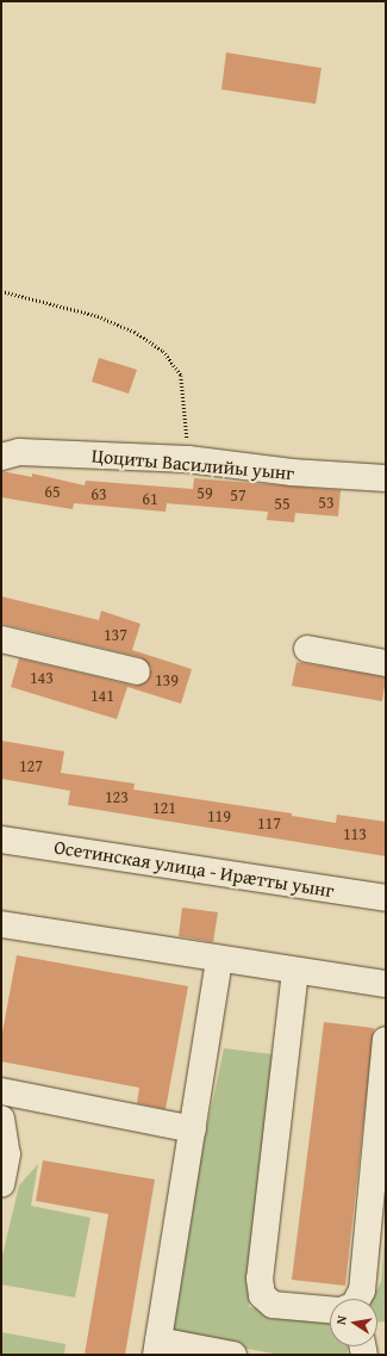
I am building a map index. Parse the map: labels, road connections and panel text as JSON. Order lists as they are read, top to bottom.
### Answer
{
  "streets": {
    "street": ["Цоциты Василийы уынг", "Осетинская улица - Ирæтты уынг"]
  },
  "house_numbers": [
    "65",
    "59",
    "63",
    "57",
    "61",
    "53",
    "55",
    "137",
    "143",
    "139",
    "141",
    "127",
    "123",
    "121",
    "119",
    "117",
    "113"
  ],
  "north": "left"
}
